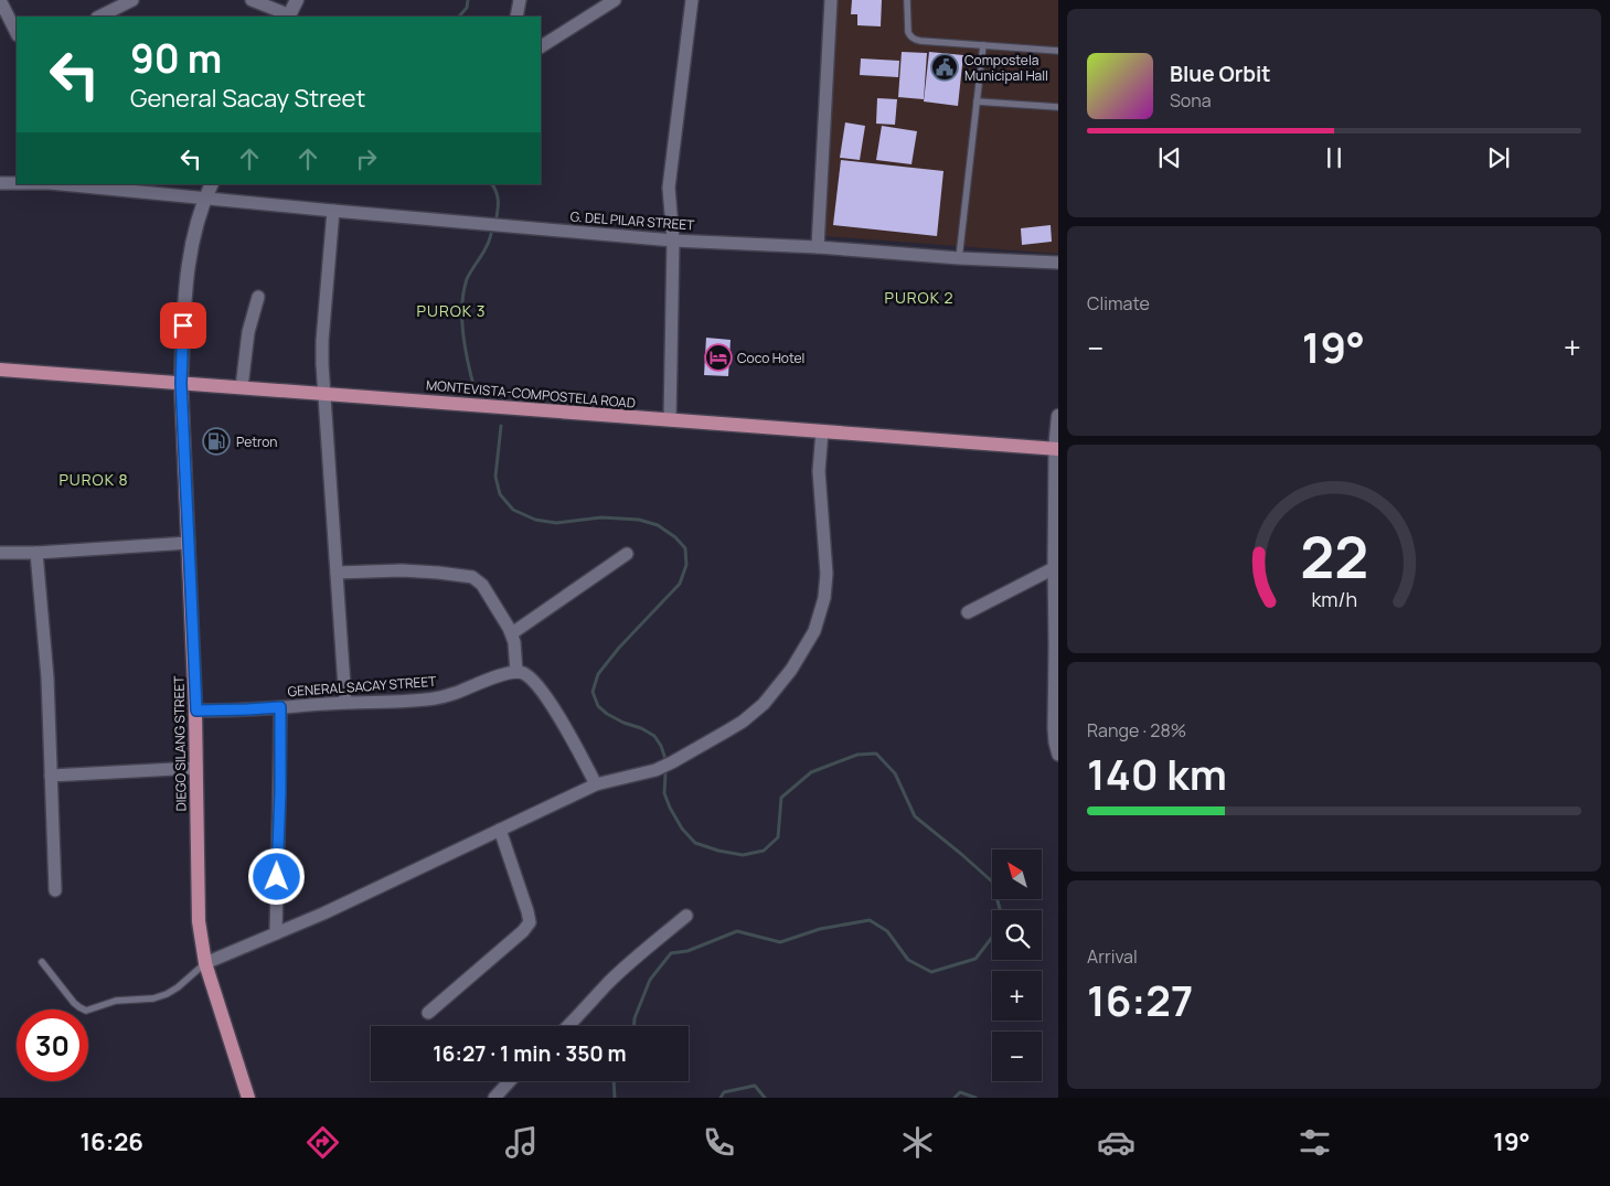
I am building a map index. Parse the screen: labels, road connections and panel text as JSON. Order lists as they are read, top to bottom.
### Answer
{
  "streets": {
    "main road": ["MONTEVISTA-COMPOSTELA ROAD", "DIEGO SILANG STREET"],
    "street": ["G. DEL PILAR STREET", "GENERAL SACAY STREET"]
  },
  "crossings": [
    ["MONTEVISTA-COMPOSTELA ROAD", "DIEGO SILANG STREET"],
    ["GENERAL SACAY STREET", "DIEGO SILANG STREET"]
  ],
  "districts": ["PUROK 2", "PUROK 3", "PUROK 8"],
  "places": {
    "public building": ["Compostela Municipal Hall"],
    "hotel": ["Coco Hotel"],
    "fuel station": ["Petron"]
  },
  "north": "top left",
  "page": {
    "turn": ["90 m", "General Sacay Street"],
    "song": ["Blue Orbit", "Sona"],
    "tile": [
      "Climate",
      ["Range · 28%", "140 km"],
      ["Arrival", "16:27"]
    ],
    "heat": ["−", "19°", "+"],
    "map_buttons": ["+", "−"],
    "limit": "30",
    "trip": "16:27 · 1 min · 350 m",
    "tabs": ["16:26", "19°"],
    "gauge": ["22", "km/h"]
  }
}
